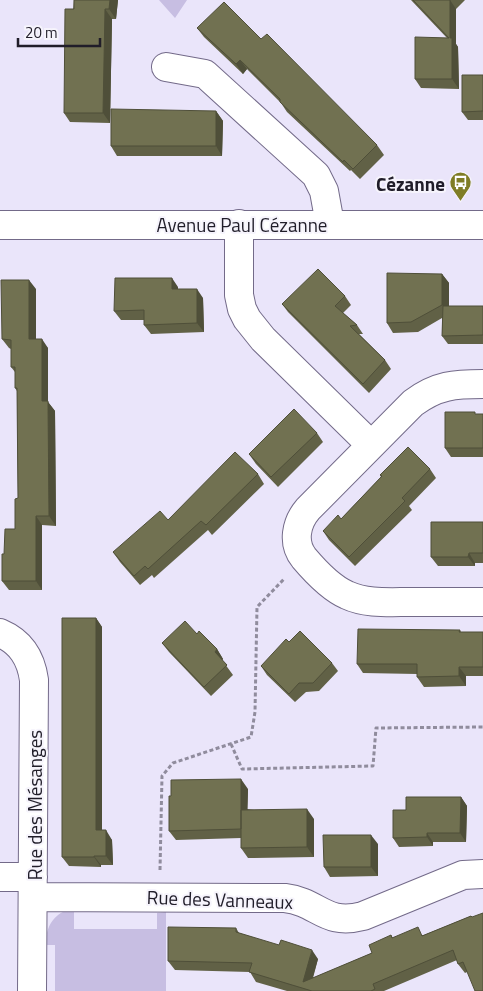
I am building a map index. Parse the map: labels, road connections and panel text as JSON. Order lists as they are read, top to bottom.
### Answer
{
  "streets": {
    "street": ["Avenue Paul Cézanne", "Rue des Mésanges", "Rue des Vanneaux"]
  },
  "crossings": [
    ["Rue des Mésanges", "Rue des Vanneaux"]
  ],
  "places": {
    "bus stop": ["Cézanne"]
  },
  "scale_bar": "20 m"
}
